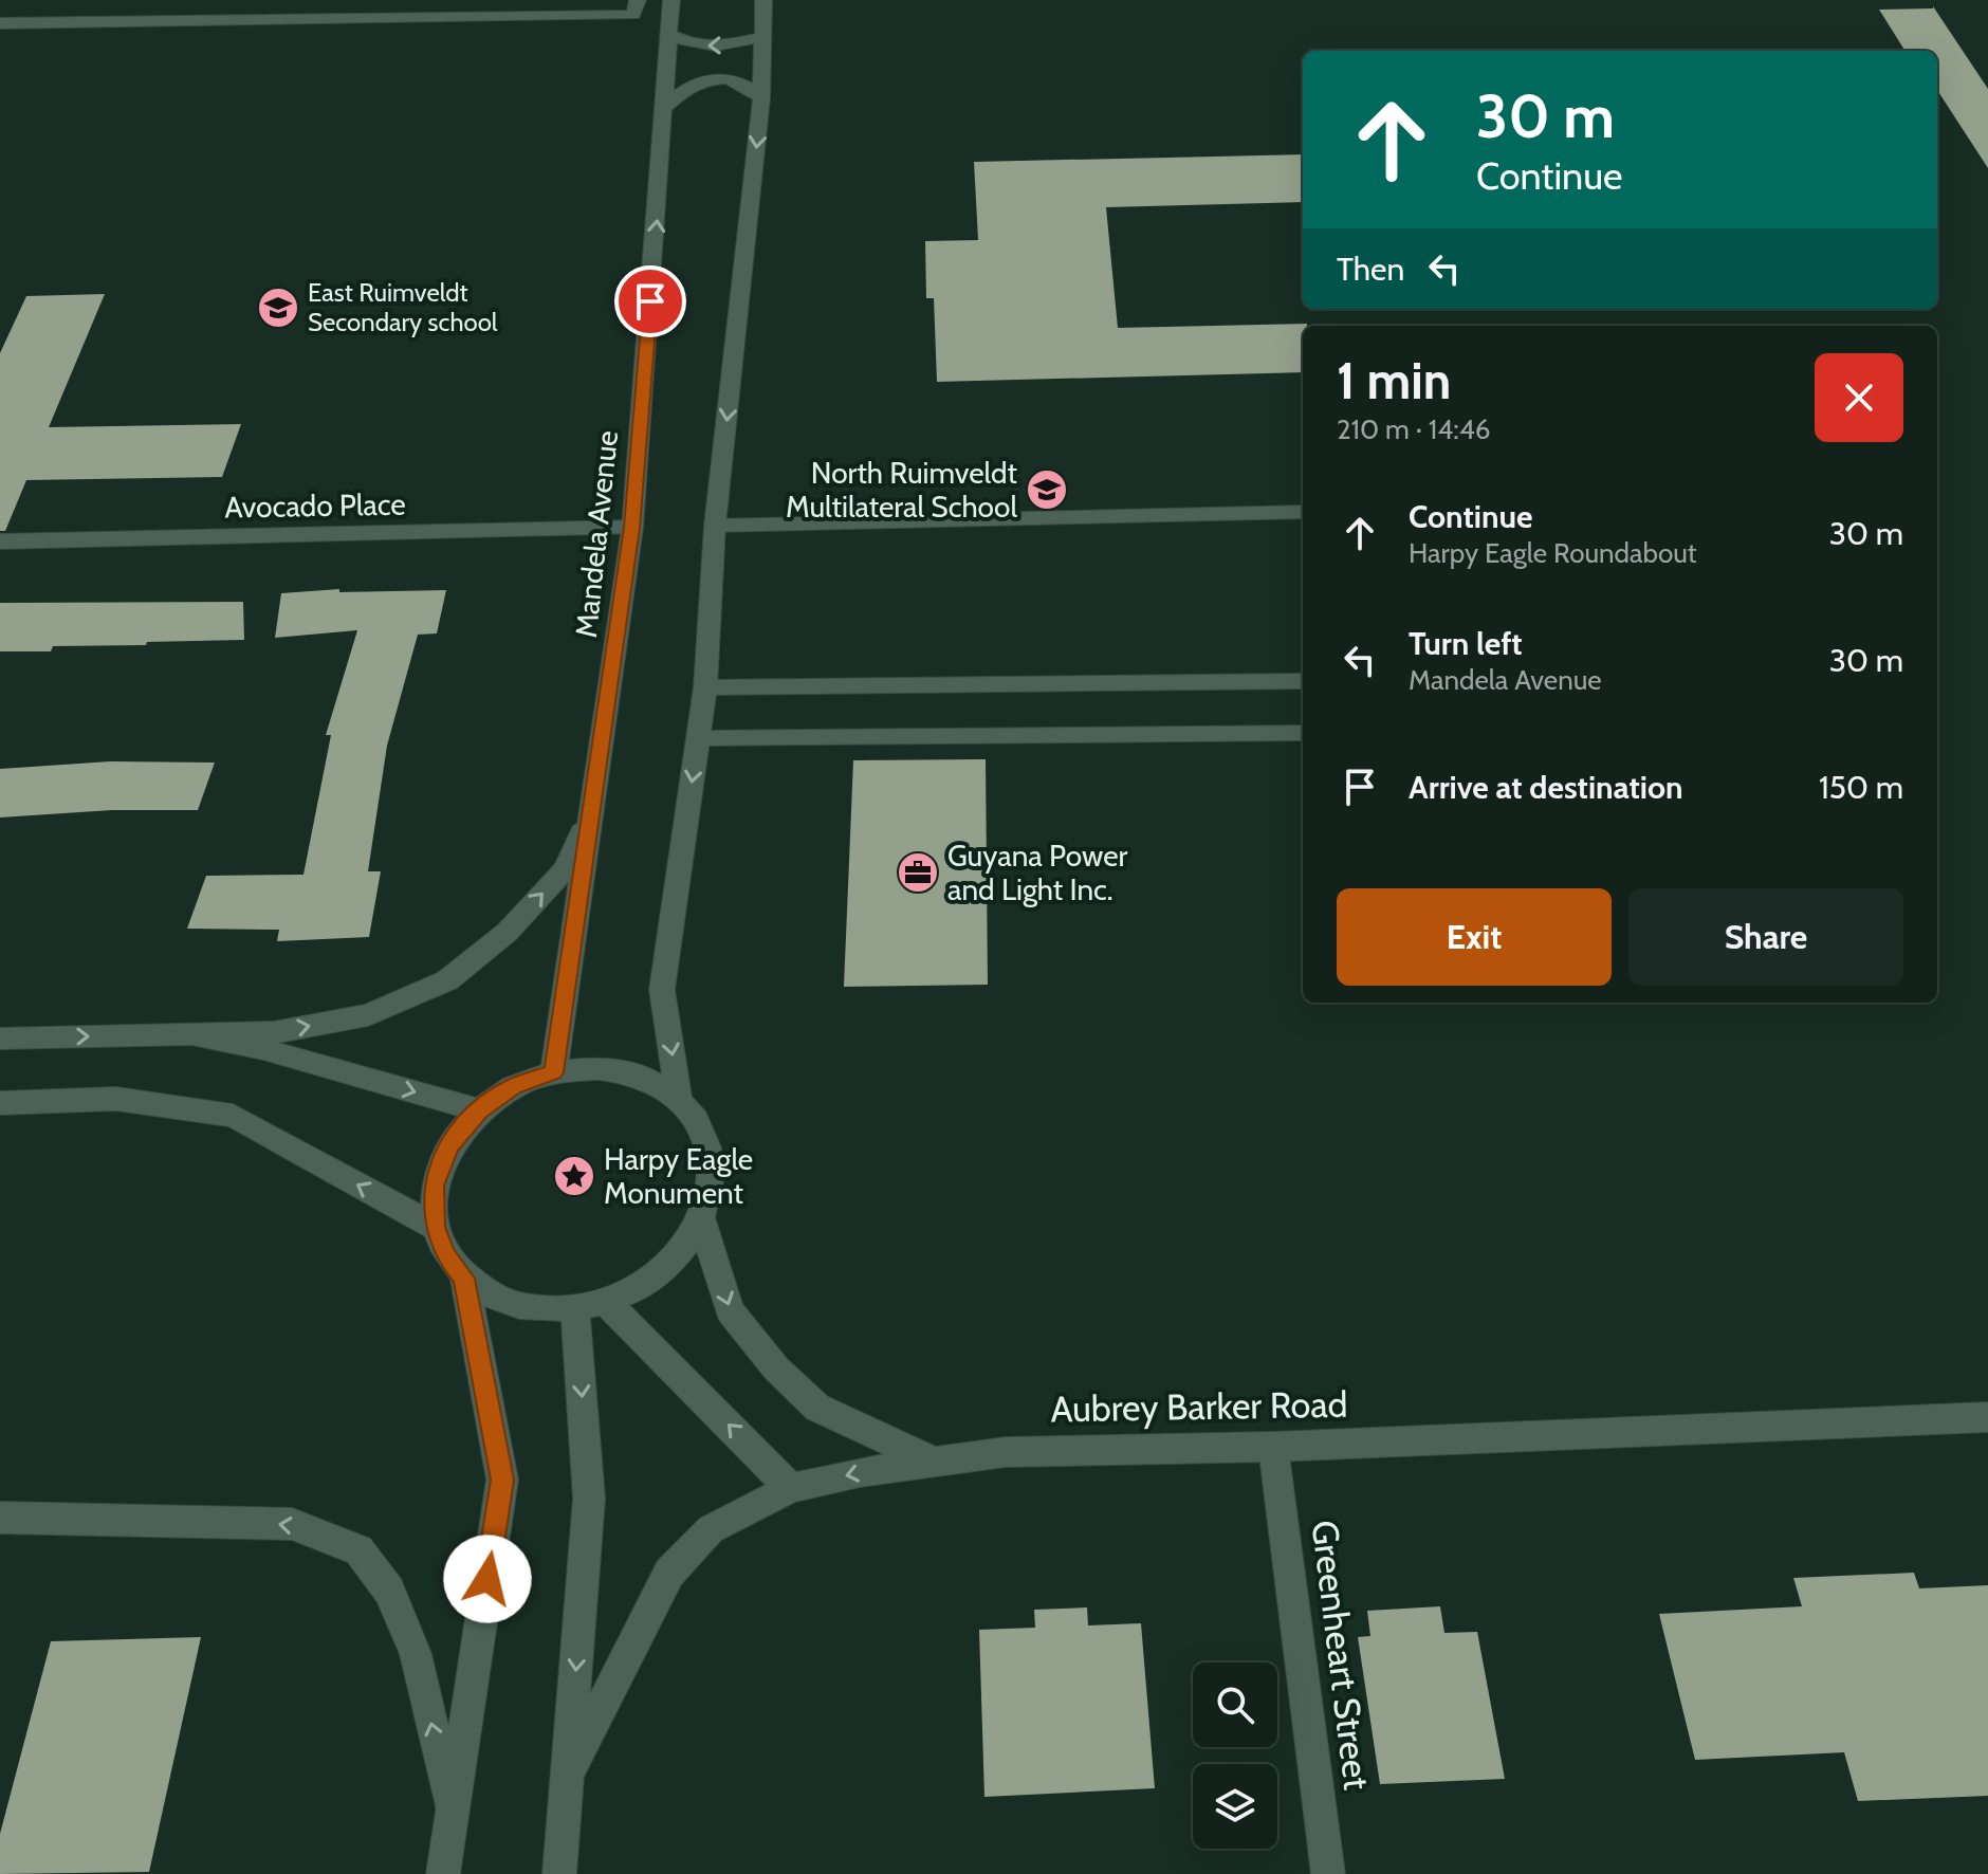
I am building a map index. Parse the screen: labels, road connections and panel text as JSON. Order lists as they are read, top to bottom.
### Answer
{
  "streets": {
    "main road": [
      "Avocado Place",
      "Mandela Avenue",
      "Aubrey Barker Road",
      "Greenheart Street"
    ]
  },
  "crossings": [
    ["Avocado Place", "Mandela Avenue"],
    ["Aubrey Barker Road", "Greenheart Street"]
  ],
  "places": {
    "school or university": ["East Ruimveldt Secondary school", "North Ruimveldt Multilateral School"],
    "office": ["Guyana Power and Light Inc."],
    "place": ["Harpy Eagle Monument"]
  },
  "page": {
    "turn": ["30 m", "Continue"],
    "then": "Then",
    "heading": ["1 min", "210 m · 14:46"],
    "list": [
      {
        "name": "Continue",
        "note": "Harpy Eagle Roundabout",
        "value": "30 m"
      },
      {
        "name": "Turn left",
        "note": "Mandela Avenue",
        "value": "30 m"
      },
      {
        "name": "Arrive at destination",
        "value": "150 m"
      }
    ],
    "buttons": ["Exit", "Share"]
  }
}
